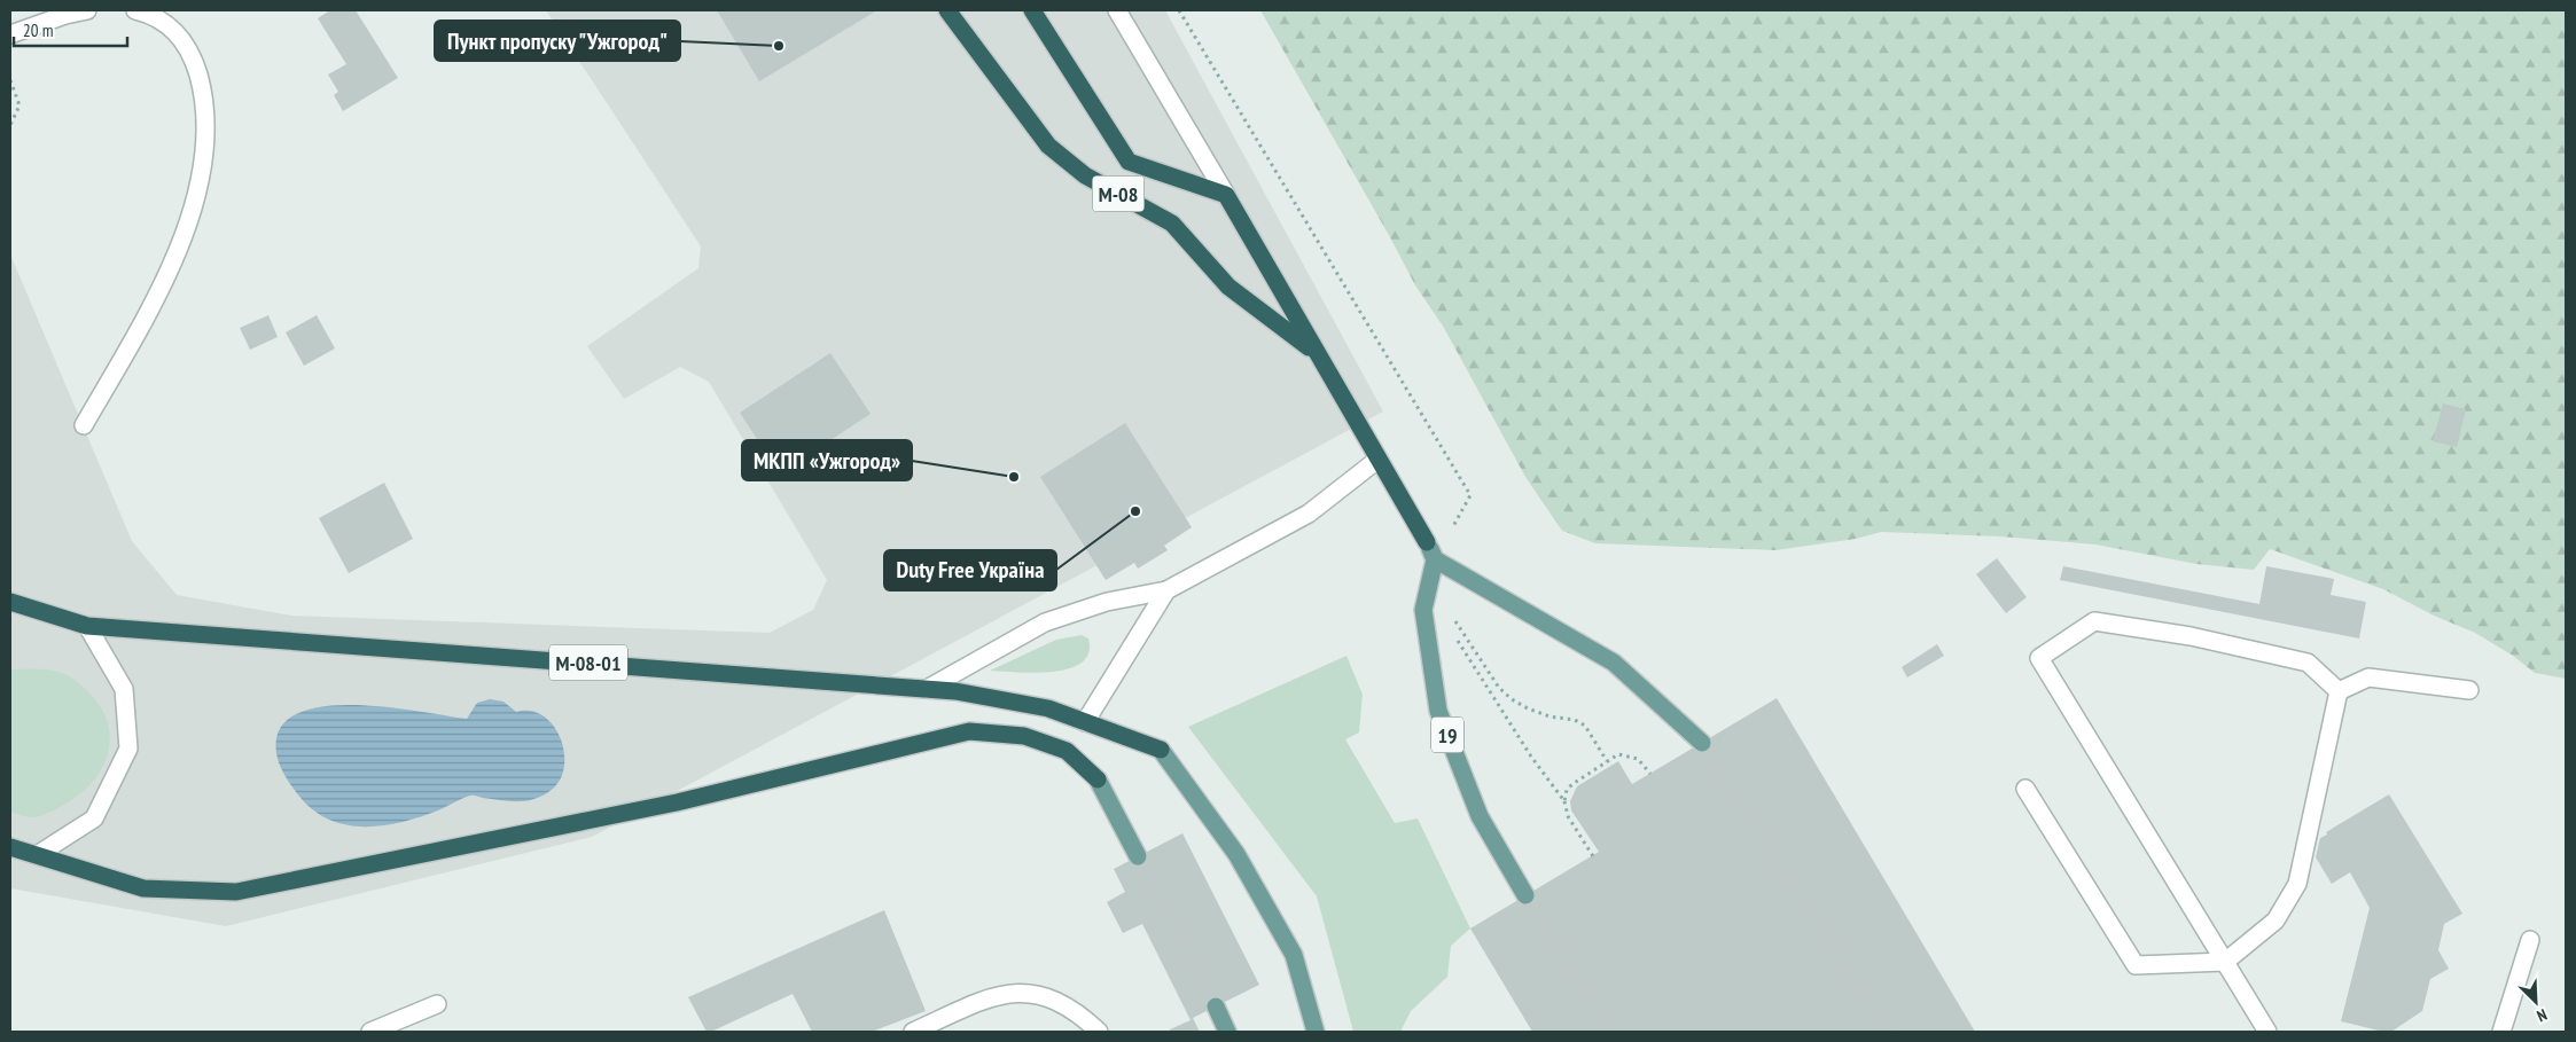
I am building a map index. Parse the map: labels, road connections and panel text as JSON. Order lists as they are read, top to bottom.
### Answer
{
  "streets": {
    "highway": ["М-08", "М-08-01"],
    "main road": ["19"]
  },
  "places": ["Пункт пропуску \"Ужгород\"", "МКПП «Ужгород»", "Duty Free Україна"],
  "scale_bar": "20 m",
  "north": "bottom right"
}
